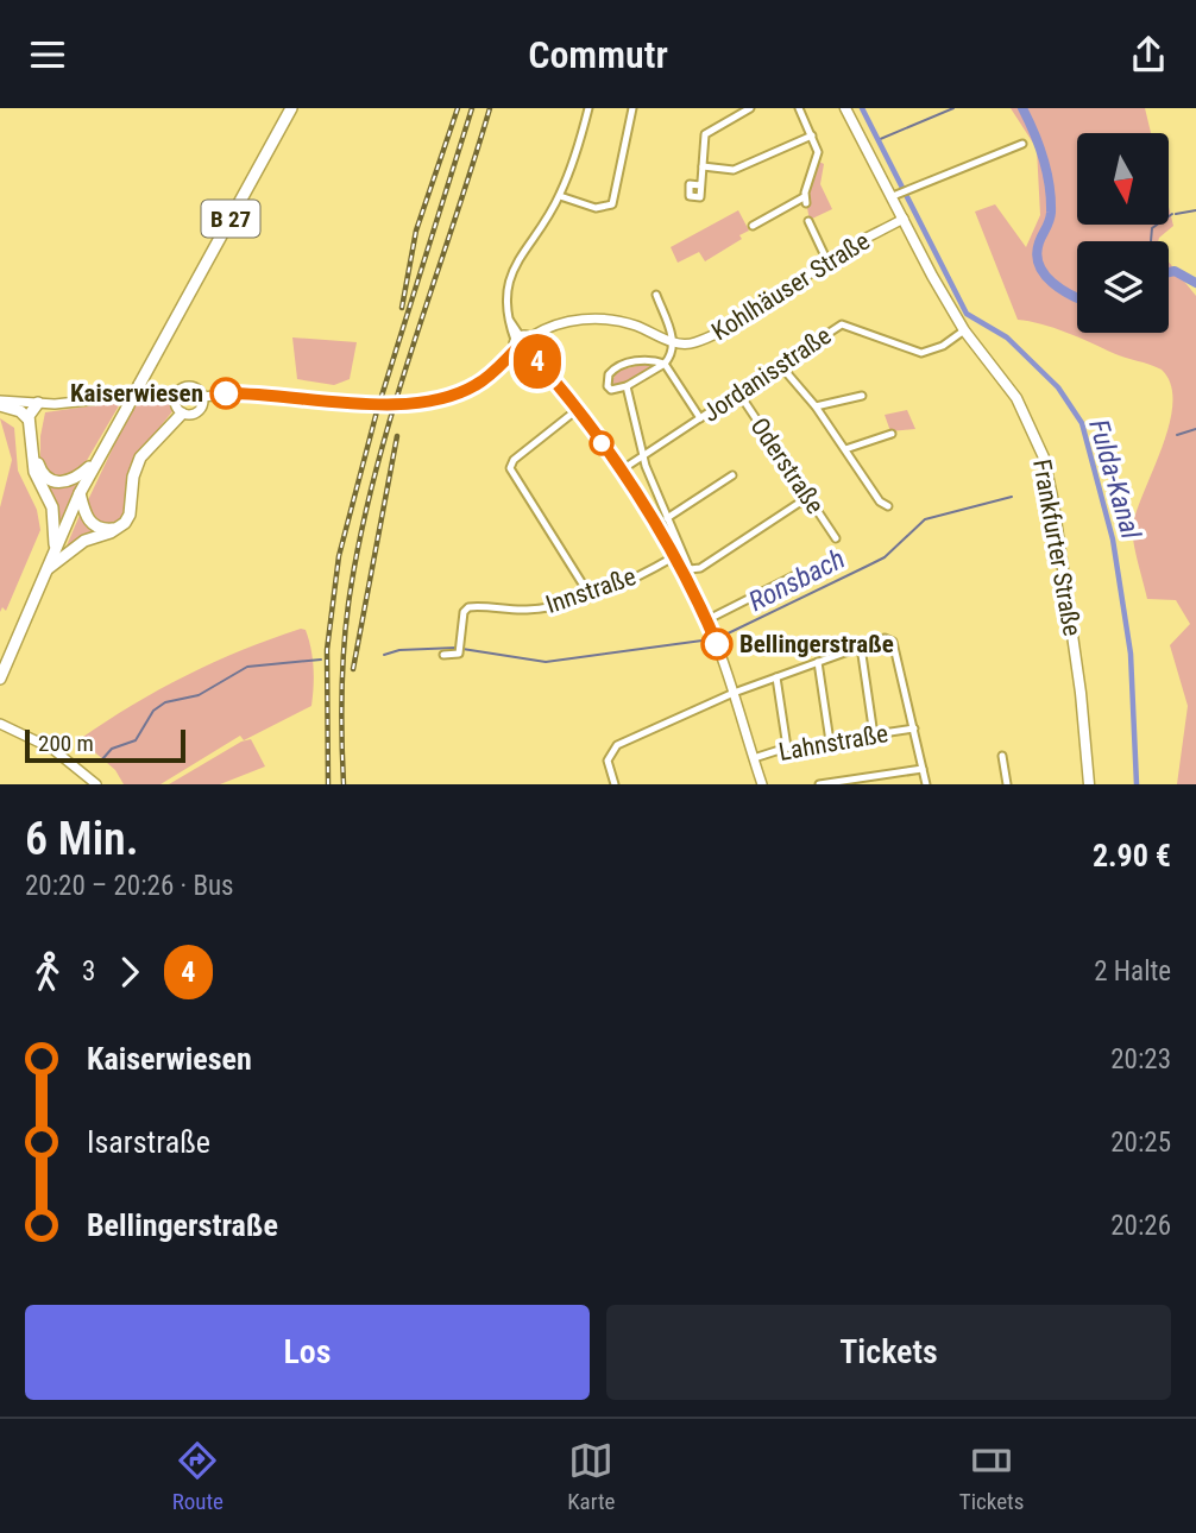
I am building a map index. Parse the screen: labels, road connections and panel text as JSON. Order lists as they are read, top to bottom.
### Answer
{
  "streets": {
    "highway": ["B 27"],
    "main road": ["Kohlhäuser Straße", "Frankfurter Straße"],
    "street": [
      "Jordanisstraße",
      "Oderstraße",
      "Innstraße",
      "Lahnstraße"
    ]
  },
  "crossings": [
    ["Kohlhäuser Straße", "Frankfurter Straße"],
    ["Jordanisstraße", "Oderstraße"],
    ["Jordanisstraße", "Frankfurter Straße"]
  ],
  "water": ["Fulda-Kanal", "Ronsbach"],
  "places": ["Kaiserwiesen", "Bellingerstraße"],
  "lines": ["bus line 4"],
  "scale_bar": "200 m",
  "north": "bottom",
  "page": {
    "header": "Commutr",
    "on_map": "4",
    "scale": "200 m",
    "heading": ["6 Min.", "20:20 – 20:26 · Bus", "2.90 €"],
    "legs": ["3", "4", "2 Halte"],
    "list": [
      {
        "name": "Kaiserwiesen",
        "value": "20:23"
      },
      {
        "name": "Isarstraße",
        "value": "20:25"
      },
      {
        "name": "Bellingerstraße",
        "value": "20:26"
      }
    ],
    "buttons": ["Los", "Tickets"],
    "tabs": ["Route", "Karte", "Tickets"]
  }
}
